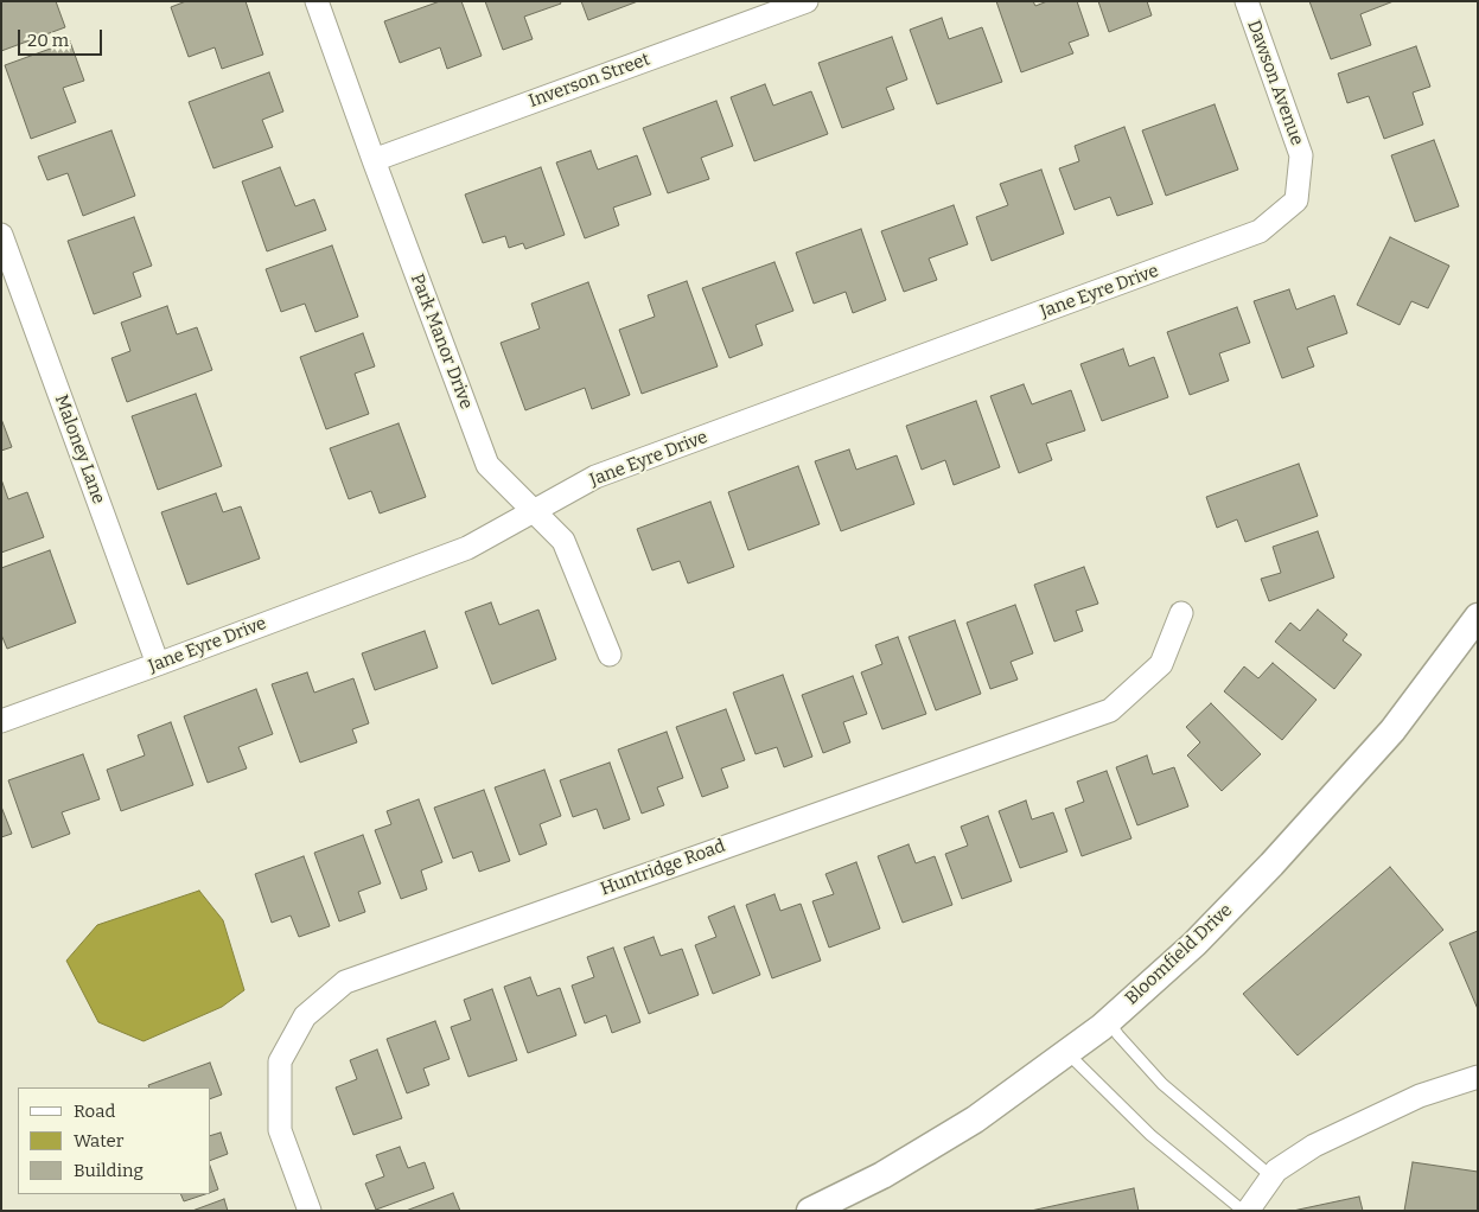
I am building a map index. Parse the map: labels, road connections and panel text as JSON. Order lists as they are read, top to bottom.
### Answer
{
  "streets": {
    "street": [
      "Inverson Street",
      "Dawson Avenue",
      "Jane Eyre Drive",
      "Park Manor Drive",
      "Maloney Lane",
      "Huntridge Road",
      "Bloomfield Drive"
    ]
  },
  "crossings": [
    ["Inverson Street", "Park Manor Drive"],
    ["Dawson Avenue", "Jane Eyre Drive"],
    ["Jane Eyre Drive", "Park Manor Drive"],
    ["Jane Eyre Drive", "Maloney Lane"]
  ],
  "legend": ["Road", "Water", "Building"],
  "scale_bar": "20 m"
}
